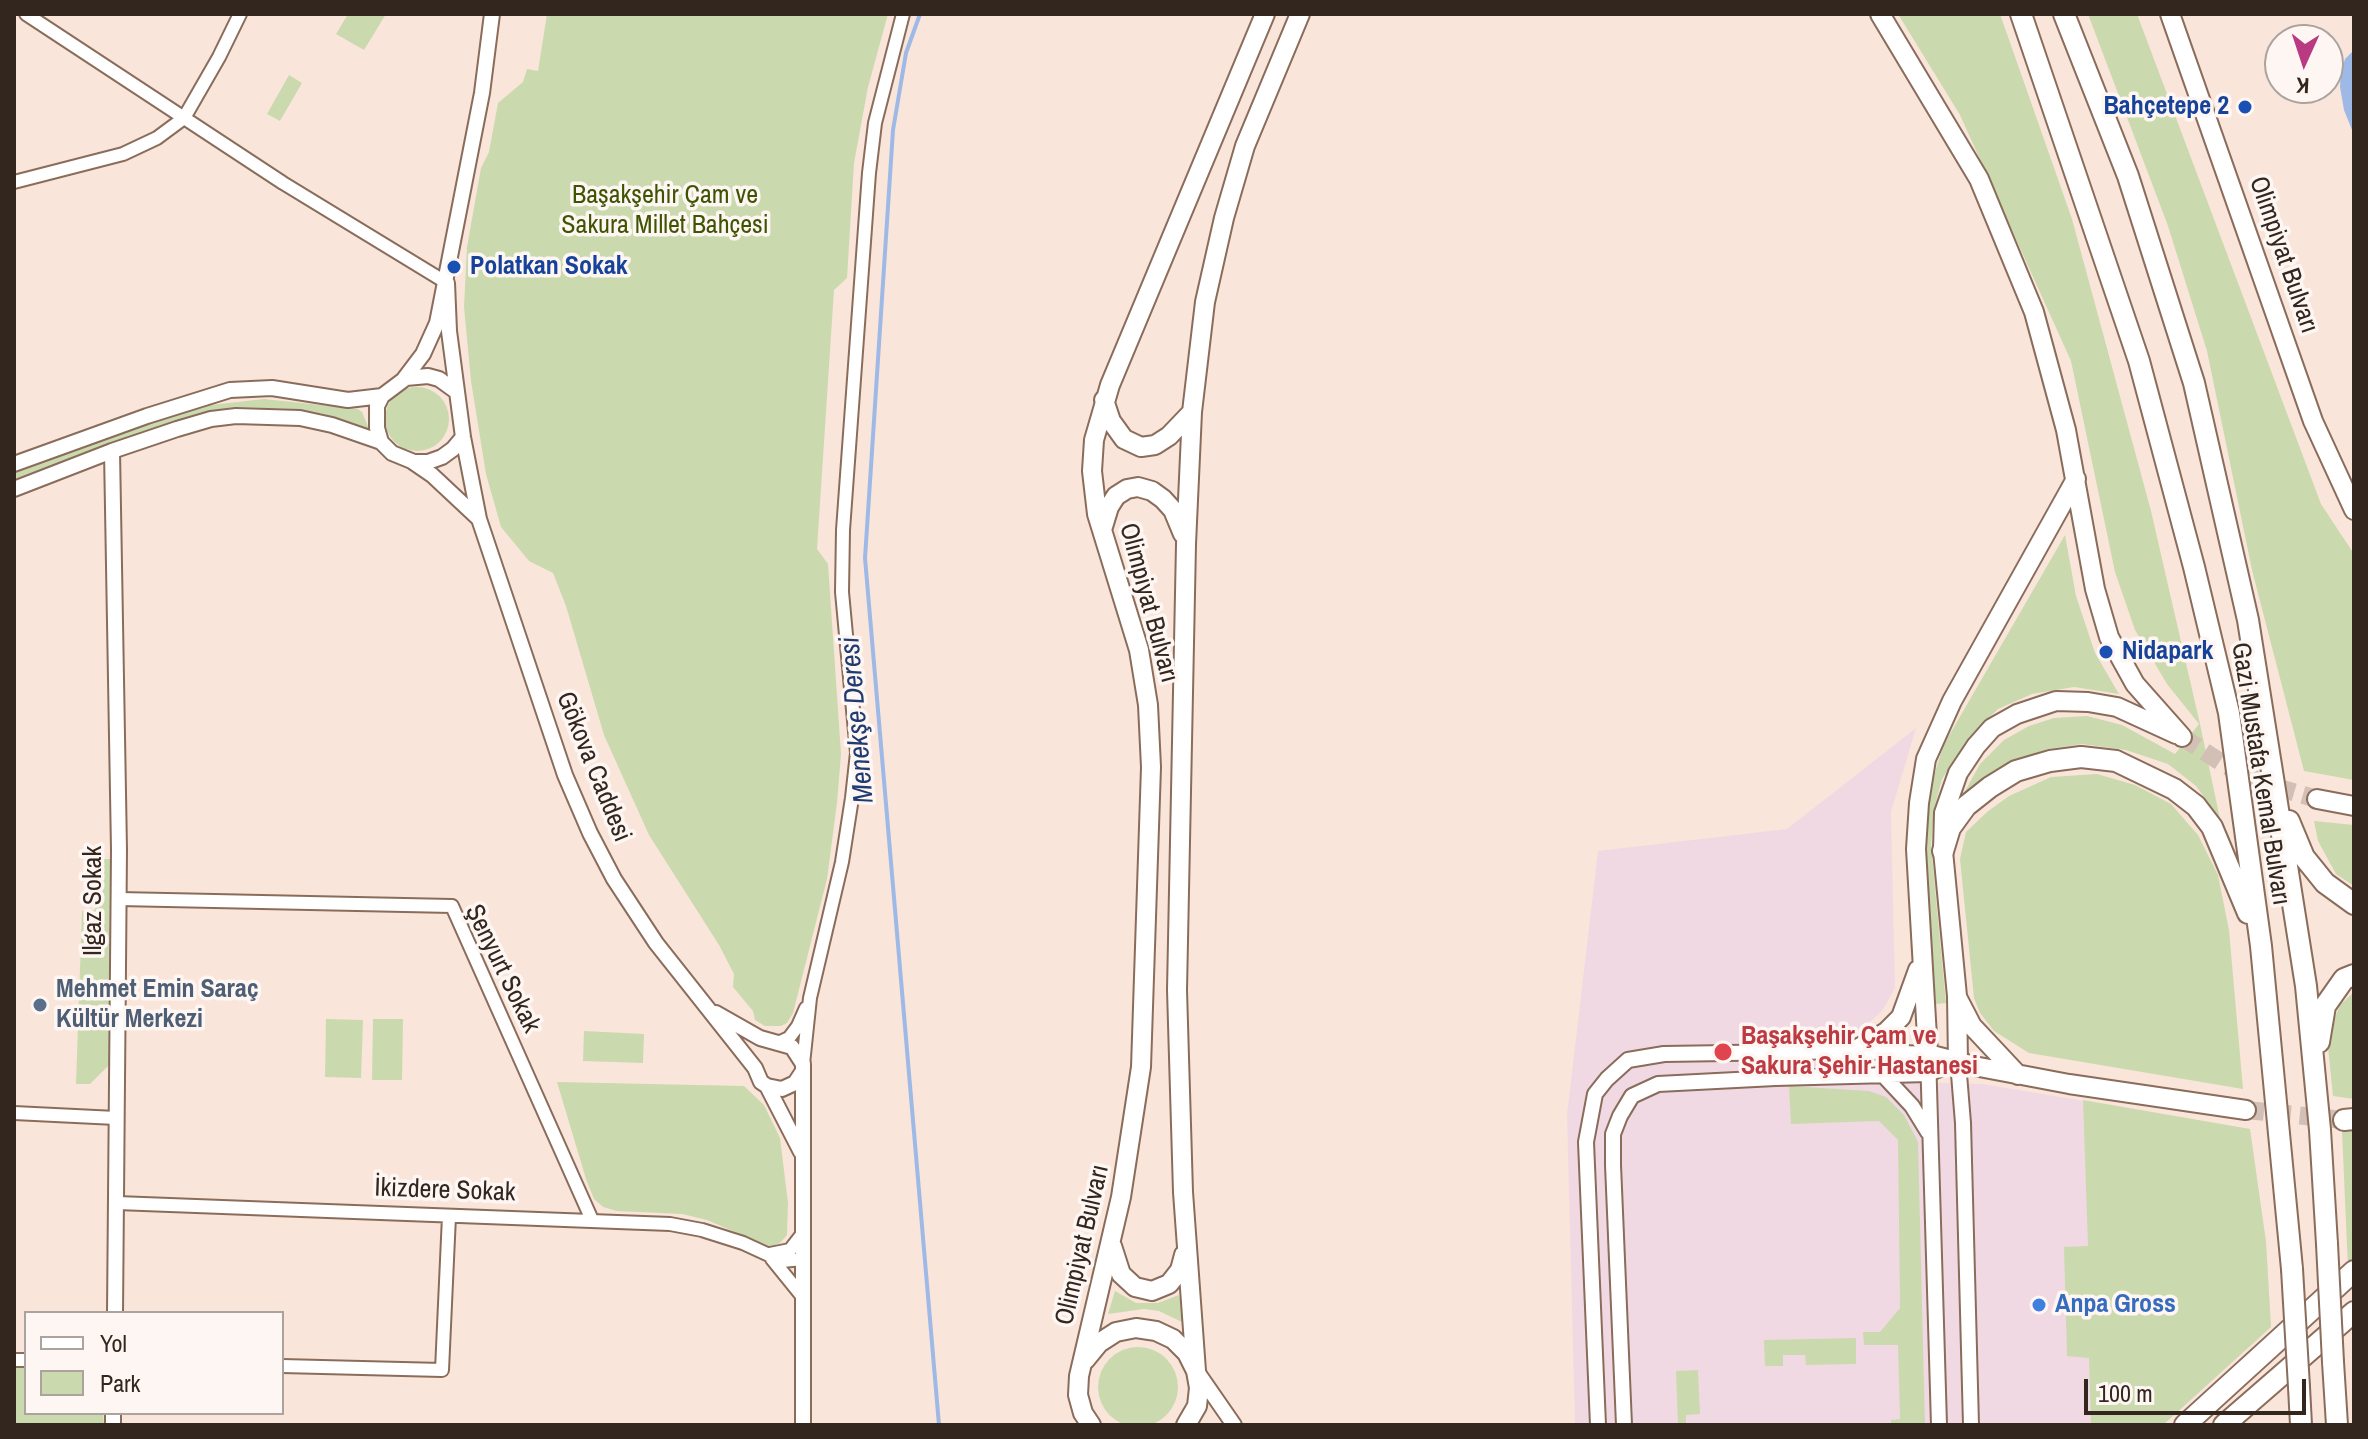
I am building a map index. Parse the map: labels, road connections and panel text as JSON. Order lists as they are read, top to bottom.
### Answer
{
  "streets": {
    "highway": ["Gazi Mustafa Kemal Bulvarı"],
    "main road": ["Olimpiyat Bulvarı"],
    "street": [
      "Gökova Caddesi",
      "Ilgaz Sokak",
      "Şenyurt Sokak",
      "İkizdere Sokak"
    ]
  },
  "crossings": [
    ["Ilgaz Sokak", "Şenyurt Sokak"],
    ["Ilgaz Sokak", "İkizdere Sokak"],
    ["Şenyurt Sokak", "İkizdere Sokak"]
  ],
  "water": ["Menekşe Deresi"],
  "parks": ["Başakşehir Çam ve Sakura Millet Bahçesi"],
  "places": [
    "Bahçetepe 2",
    "Polatkan Sokak",
    "Nidapark",
    "Mehmet Emin Saraç Kültür Merkezi",
    "Başakşehir Çam ve Sakura Şehir Hastanesi",
    "Anpa Gross"
  ],
  "legend": ["Yol", "Park"],
  "scale_bar": "100 m",
  "north": "bottom"
}
